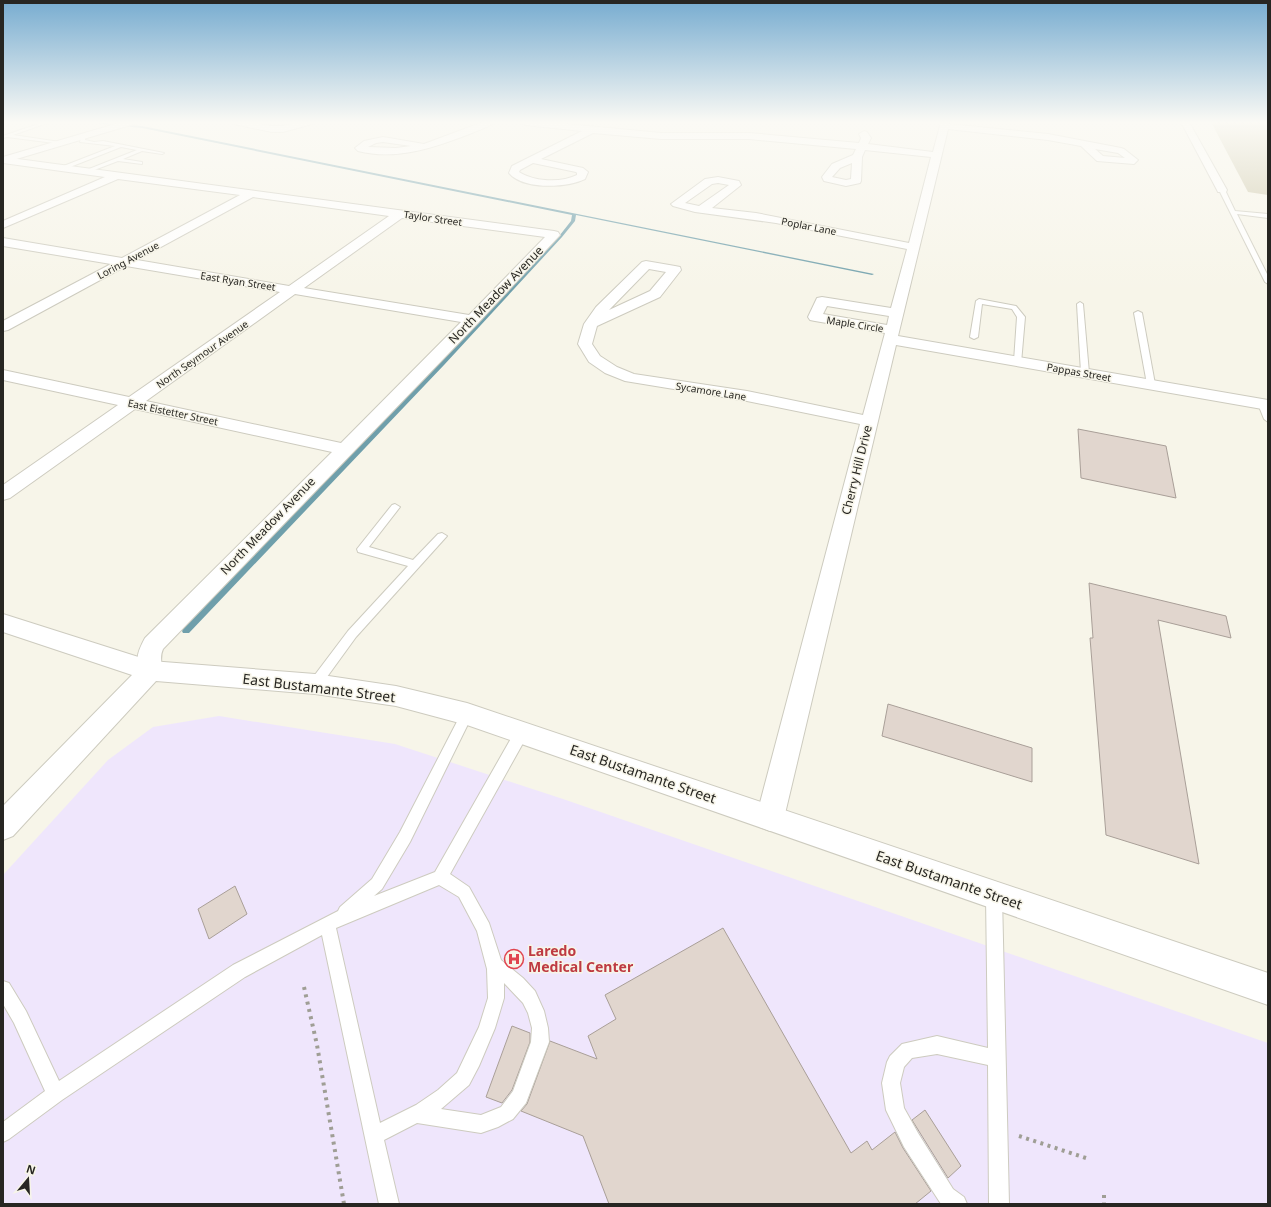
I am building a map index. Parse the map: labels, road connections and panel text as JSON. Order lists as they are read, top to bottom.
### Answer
{
  "streets": {
    "street": [
      "Taylor Street",
      "Poplar Lane",
      "Loring Avenue",
      "East Ryan Street",
      "North Meadow Avenue",
      "Maple Circle",
      "North Seymour Avenue",
      "Pappas Street",
      "Sycamore Lane",
      "East Eistetter Street",
      "Cherry Hill Drive",
      "East Bustamante Street"
    ]
  },
  "crossings": [
    ["Taylor Street", "Loring Avenue"],
    ["Taylor Street", "North Meadow Avenue"],
    ["Taylor Street", "North Seymour Avenue"],
    ["Poplar Lane", "Cherry Hill Drive"],
    ["Loring Avenue", "East Ryan Street"],
    ["East Ryan Street", "North Meadow Avenue"],
    ["East Ryan Street", "North Seymour Avenue"],
    ["North Meadow Avenue", "East Eistetter Street"],
    ["North Meadow Avenue", "East Bustamante Street"],
    ["Maple Circle", "Pappas Street"],
    ["Maple Circle", "Cherry Hill Drive"],
    ["North Seymour Avenue", "East Eistetter Street"],
    ["Pappas Street", "Cherry Hill Drive"],
    ["Sycamore Lane", "Cherry Hill Drive"],
    ["Cherry Hill Drive", "East Bustamante Street"]
  ],
  "places": {
    "hospital": ["Laredo Medical Center"]
  },
  "north": "top"
}
